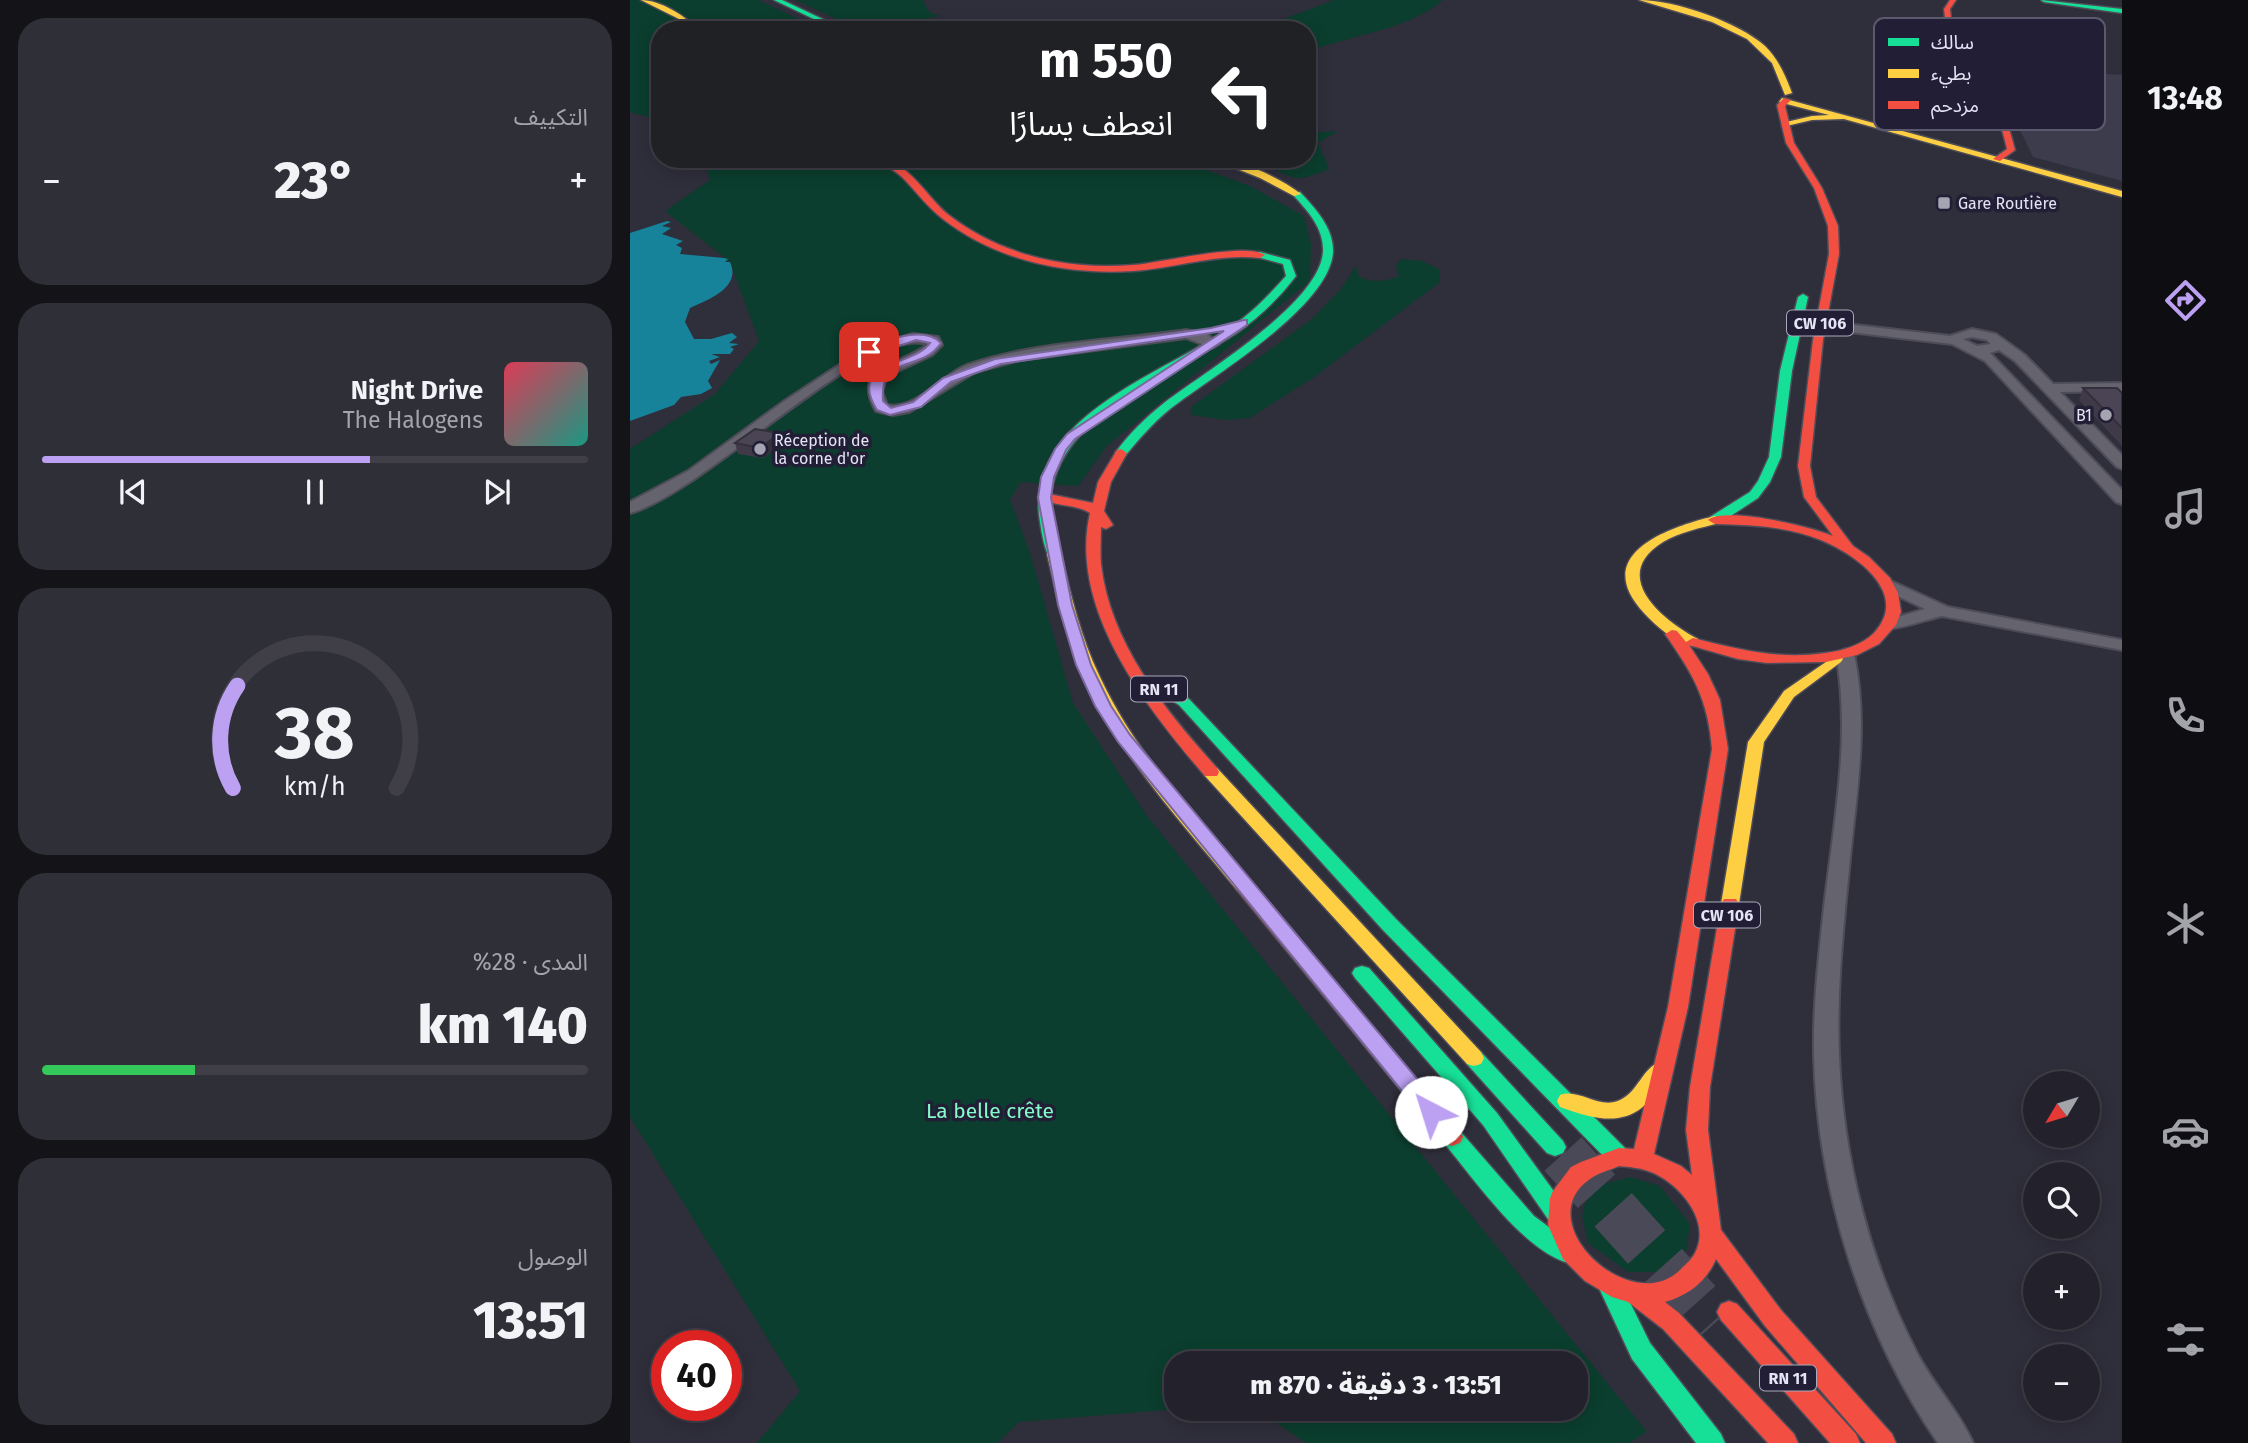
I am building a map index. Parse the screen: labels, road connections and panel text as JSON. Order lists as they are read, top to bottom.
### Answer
{
  "streets": {
    "main road": ["CW 106", "RN 11"]
  },
  "parks": ["La belle crête"],
  "places": {
    "transit": ["Gare Routière"],
    "other": ["B1", "Réception de la corne d'or"]
  },
  "legend": ["سالك", "بطيء", "مزدحم"],
  "north": "bottom left",
  "page": {
    "tabs": "13:48",
    "tile": [
      "التكييف",
      ["المدى · 28%", "140 km"],
      ["الوصول", "13:51"]
    ],
    "turn": ["550 m", "انعطف يسارًا"],
    "heat": ["−", "23°", "+"],
    "song": ["Night Drive", "The Halogens"],
    "map_buttons": ["+", "−"],
    "limit": "40",
    "trip": "13:51 · 3 دقيقة · 870 m",
    "gauge": ["38", "km/h"]
  }
}
